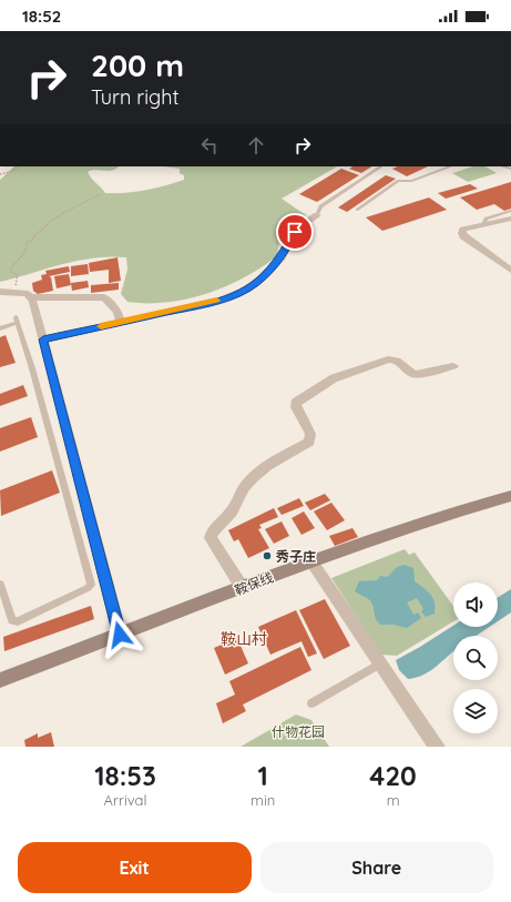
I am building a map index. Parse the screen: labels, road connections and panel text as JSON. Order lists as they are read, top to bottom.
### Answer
{
  "streets": {
    "main road": ["鞍保线"]
  },
  "districts": ["鞍山村"],
  "parks": ["什物花园"],
  "places": ["秀子庄"],
  "page": {
    "status": "18:52",
    "turn": ["200 m", "Turn right"],
    "eta": [
      "18:53",
      "Arrival",
      "1",
      "min",
      "420",
      "m"
    ],
    "buttons": ["Exit", "Share"]
  }
}
